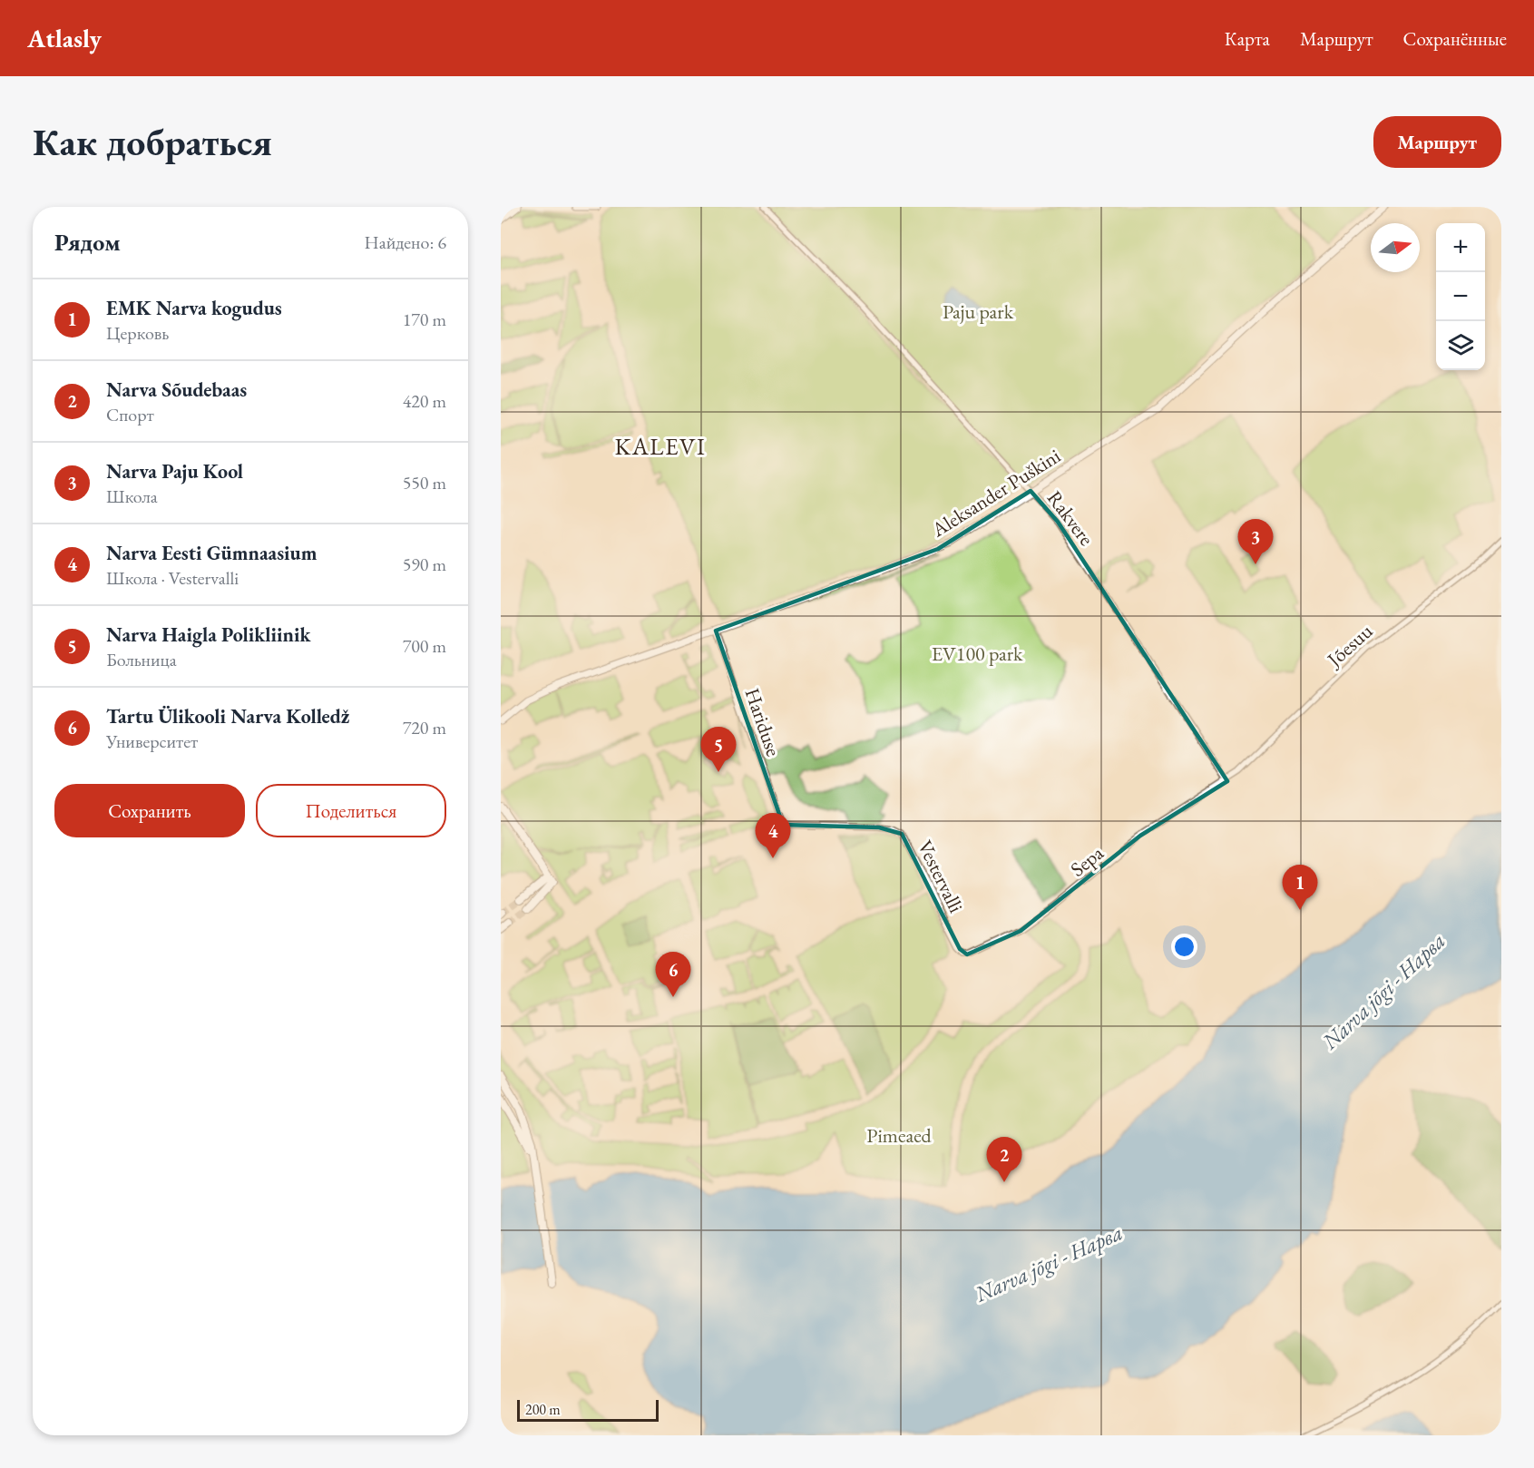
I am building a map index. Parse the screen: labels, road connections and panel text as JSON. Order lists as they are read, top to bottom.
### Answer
{
  "streets": {
    "main road": ["Aleksander Puškini"],
    "street": [
      "Rakvere",
      "Jõesuu",
      "Hariduse",
      "Sepa",
      "Vestervalli"
    ]
  },
  "crossings": [
    ["Aleksander Puškini", "Rakvere"],
    ["Aleksander Puškini", "Hariduse"],
    ["Rakvere", "Jõesuu"],
    ["Rakvere", "Sepa"],
    ["Jõesuu", "Sepa"],
    ["Hariduse", "Vestervalli"],
    ["Sepa", "Vestervalli"]
  ],
  "districts": ["KALEVI"],
  "water": ["Narva jõgi - Нарва"],
  "parks": ["Paju park", "EV100 park", "Pimeaed"],
  "scale_bar": "200 m",
  "north": "right",
  "page": {
    "header": "Atlasly",
    "nav": ["Карта", "Маршрут", "Сохранённые"],
    "buttons": [
      "Маршрут",
      ["Сохранить", "Поделиться"]
    ],
    "title": "Как добраться",
    "heading": ["Рядом", "Найдено: 6"],
    "map_buttons": ["+", "−"],
    "list": [
      {
        "mark": "1",
        "name": "EMK Narva kogudus",
        "note": "Церковь",
        "value": "170 m"
      },
      {
        "mark": "2",
        "name": "Narva Sõudebaas",
        "note": "Спорт",
        "value": "420 m"
      },
      {
        "mark": "3",
        "name": "Narva Paju Kool",
        "note": "Школа",
        "value": "550 m"
      },
      {
        "mark": "4",
        "name": "Narva Eesti Gümnaasium",
        "note": "Школа · Vestervalli",
        "value": "590 m"
      },
      {
        "mark": "5",
        "name": "Narva Haigla Polikliinik",
        "note": "Больница",
        "value": "700 m"
      },
      {
        "mark": "6",
        "name": "Tartu Ülikooli Narva Kolledž",
        "note": "Университет",
        "value": "720 m"
      }
    ],
    "pins": [
      "3",
      "5",
      "4",
      "1",
      "6",
      "2"
    ],
    "scale": "200 m"
  }
}
